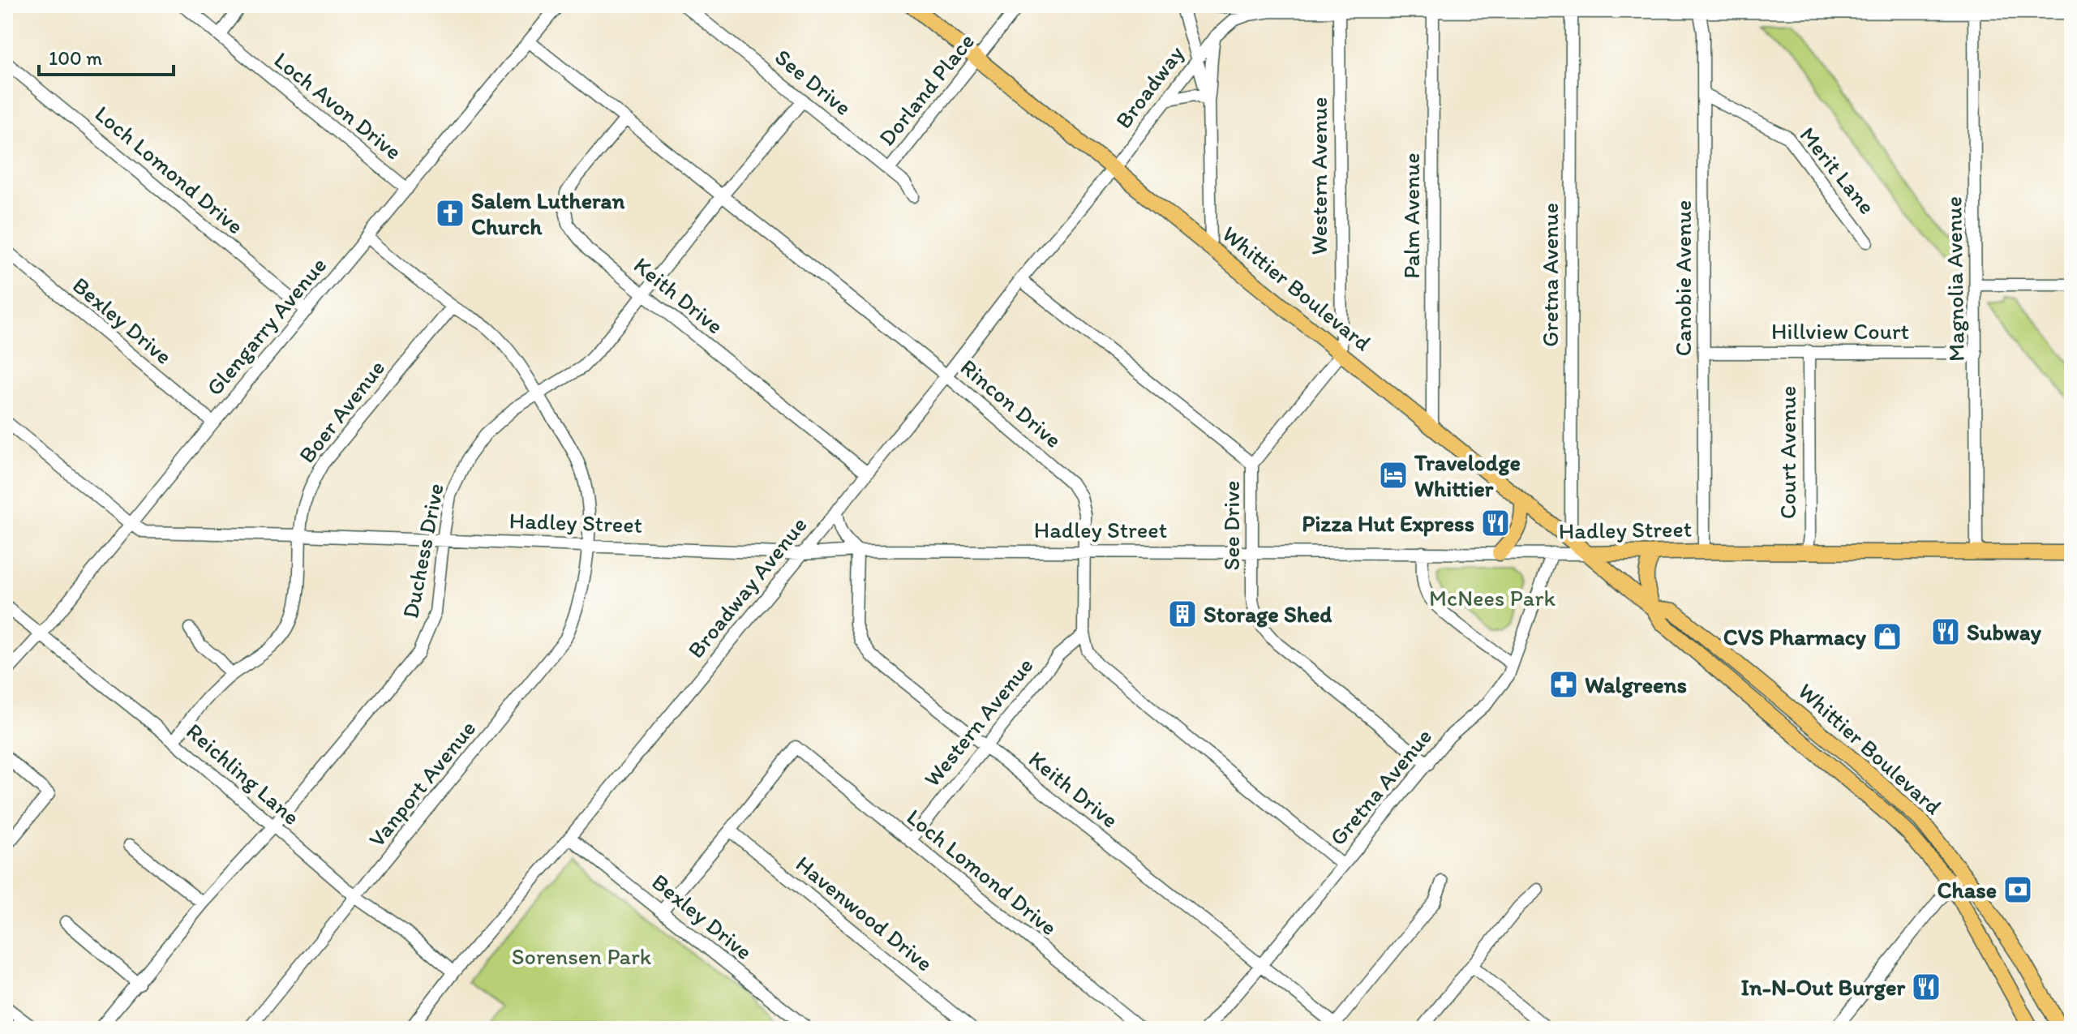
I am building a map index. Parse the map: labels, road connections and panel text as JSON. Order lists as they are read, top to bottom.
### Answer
{
  "streets": {
    "main road": ["Whittier Boulevard", "Hadley Street"],
    "street": [
      "See Drive",
      "Broadway",
      "Dorland Place",
      "Loch Avon Drive",
      "Loch Lomond Drive",
      "Merit Lane",
      "Western Avenue",
      "Palm Avenue",
      "Gretna Avenue",
      "Canobie Avenue",
      "Magnolia Avenue",
      "Keith Drive",
      "Bexley Drive",
      "Glengarry Avenue",
      "Hillview Court",
      "Rincon Drive",
      "Boer Avenue",
      "Court Avenue",
      "Duchess Drive",
      "Broadway Avenue",
      "Reichling Lane",
      "Vanport Avenue",
      "Havenwood Drive"
    ]
  },
  "crossings": [
    ["See Drive", "Dorland Place"],
    ["See Drive", "Gretna Avenue"],
    ["See Drive", "Hadley Street"],
    ["See Drive", "Duchess Drive"],
    ["See Drive", "Broadway Avenue"],
    ["Broadway", "Western Avenue"],
    ["Broadway", "Palm Avenue"],
    ["Broadway", "Gretna Avenue"],
    ["Broadway", "Canobie Avenue"],
    ["Broadway", "Magnolia Avenue"],
    ["Broadway", "Whittier Boulevard"],
    ["Broadway", "Broadway Avenue"],
    ["Dorland Place", "Whittier Boulevard"],
    ["Loch Avon Drive", "Glengarry Avenue"],
    ["Loch Lomond Drive", "Western Avenue"],
    ["Loch Lomond Drive", "Glengarry Avenue"],
    ["Loch Lomond Drive", "Havenwood Drive"],
    ["Merit Lane", "Canobie Avenue"],
    ["Western Avenue", "Whittier Boulevard"],
    ["Western Avenue", "Keith Drive"],
    ["Western Avenue", "Rincon Drive"],
    ["Palm Avenue", "Whittier Boulevard"],
    ["Gretna Avenue", "Whittier Boulevard"],
    ["Gretna Avenue", "Keith Drive"],
    ["Gretna Avenue", "Rincon Drive"],
    ["Gretna Avenue", "Hadley Street"],
    ["Canobie Avenue", "Hillview Court"],
    ["Canobie Avenue", "Hadley Street"],
    ["Magnolia Avenue", "Hillview Court"],
    ["Magnolia Avenue", "Hadley Street"],
    ["Whittier Boulevard", "Hadley Street"],
    ["Whittier Boulevard", "Broadway Avenue"],
    ["Keith Drive", "Rincon Drive"],
    ["Keith Drive", "Hadley Street"],
    ["Keith Drive", "Duchess Drive"],
    ["Keith Drive", "Broadway Avenue"],
    ["Bexley Drive", "Glengarry Avenue"],
    ["Bexley Drive", "Broadway Avenue"],
    ["Glengarry Avenue", "Rincon Drive"],
    ["Glengarry Avenue", "Hadley Street"],
    ["Glengarry Avenue", "Reichling Lane"],
    ["Hillview Court", "Court Avenue"],
    ["Rincon Drive", "Hadley Street"],
    ["Rincon Drive", "Duchess Drive"],
    ["Rincon Drive", "Broadway Avenue"],
    ["Boer Avenue", "Hadley Street"],
    ["Boer Avenue", "Reichling Lane"],
    ["Court Avenue", "Hadley Street"],
    ["Hadley Street", "Duchess Drive"],
    ["Hadley Street", "Broadway Avenue"],
    ["Hadley Street", "Vanport Avenue"],
    ["Duchess Drive", "Reichling Lane"],
    ["Broadway Avenue", "Reichling Lane"],
    ["Reichling Lane", "Vanport Avenue"]
  ],
  "parks": ["McNees Park", "Sorensen Park"],
  "places": {
    "church": ["Salem Lutheran Church"],
    "hotel": ["Travelodge Whittier"],
    "restaurant": ["Pizza Hut Express", "Subway", "In-N-Out Burger"],
    "building": ["Storage Shed"],
    "shop": ["CVS Pharmacy"],
    "pharmacy": ["Walgreens"],
    "bank": ["Chase"]
  },
  "scale_bar": "100 m"
}
